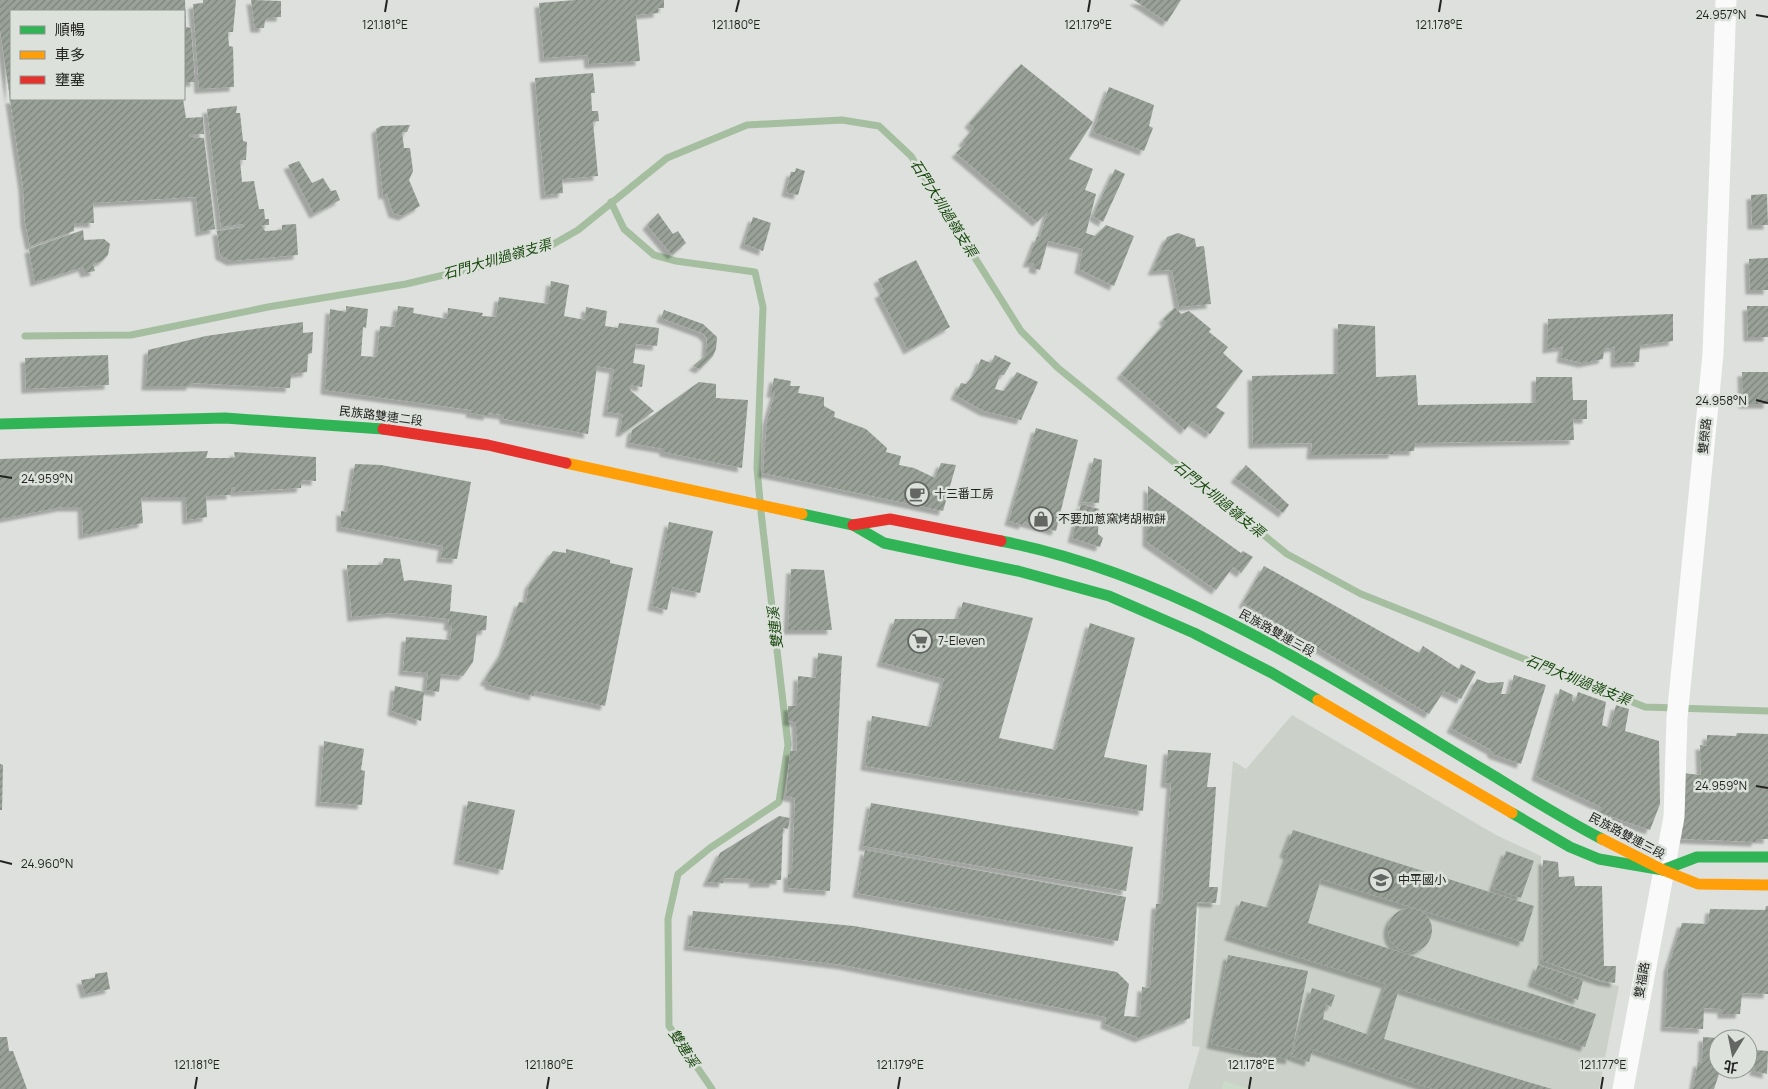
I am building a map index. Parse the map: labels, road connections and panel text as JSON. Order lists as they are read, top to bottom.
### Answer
{
  "streets": {
    "main road": ["民族路雙連二段", "民族路雙連三段"],
    "street": ["雙榮路", "雙福路"]
  },
  "crossings": [
    ["民族路雙連二段", "民族路雙連三段"],
    ["雙榮路", "民族路雙連三段"],
    ["雙榮路", "雙福路"],
    ["民族路雙連三段", "雙福路"]
  ],
  "water": ["石門大圳過嶺支渠", "雙連溪"],
  "places": {
    "cafe": ["十三番工房"],
    "shop": ["不要加蔥窯烤胡椒餅"],
    "supermarket": ["7-Eleven"],
    "school or university": ["中平國小"]
  },
  "legend": ["順暢", "車多", "壅塞"],
  "north": "bottom",
  "coordinates": [
    "24.957°N",
    "121.181°E",
    "121.180°E",
    "121.179°E",
    "121.178°E",
    "24.958°N",
    "24.959°N",
    "24.960°N",
    "121.177°E"
  ]
}
